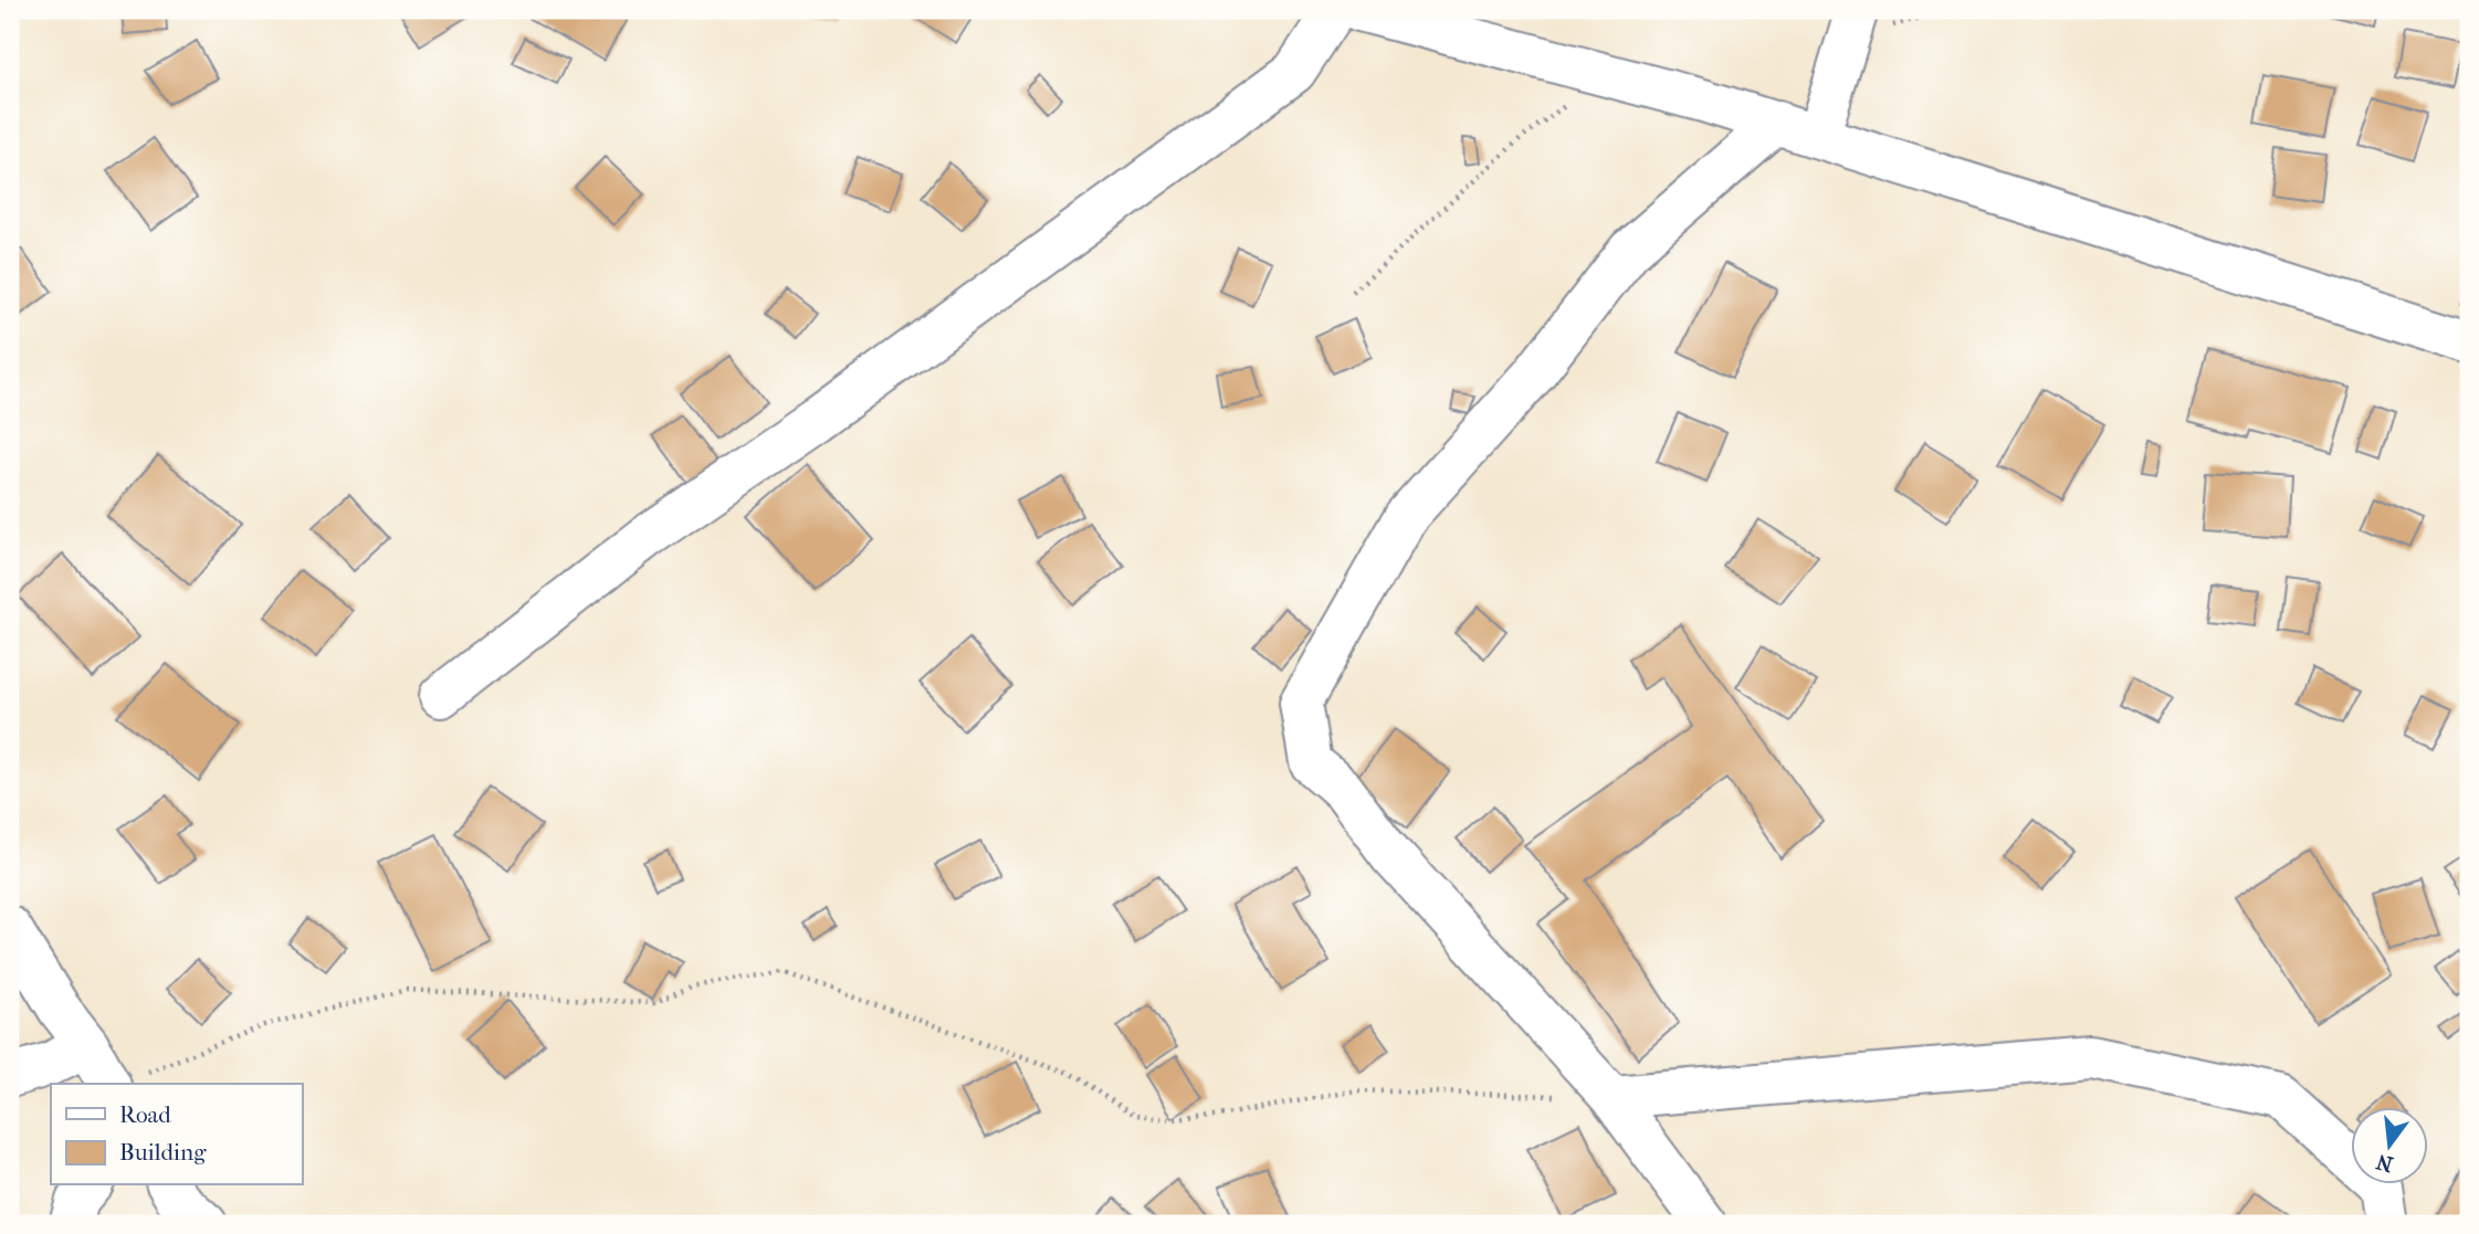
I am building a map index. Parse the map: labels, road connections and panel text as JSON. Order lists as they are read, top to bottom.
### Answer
{
  "legend": ["Road", "Building"],
  "north": "bottom"
}
